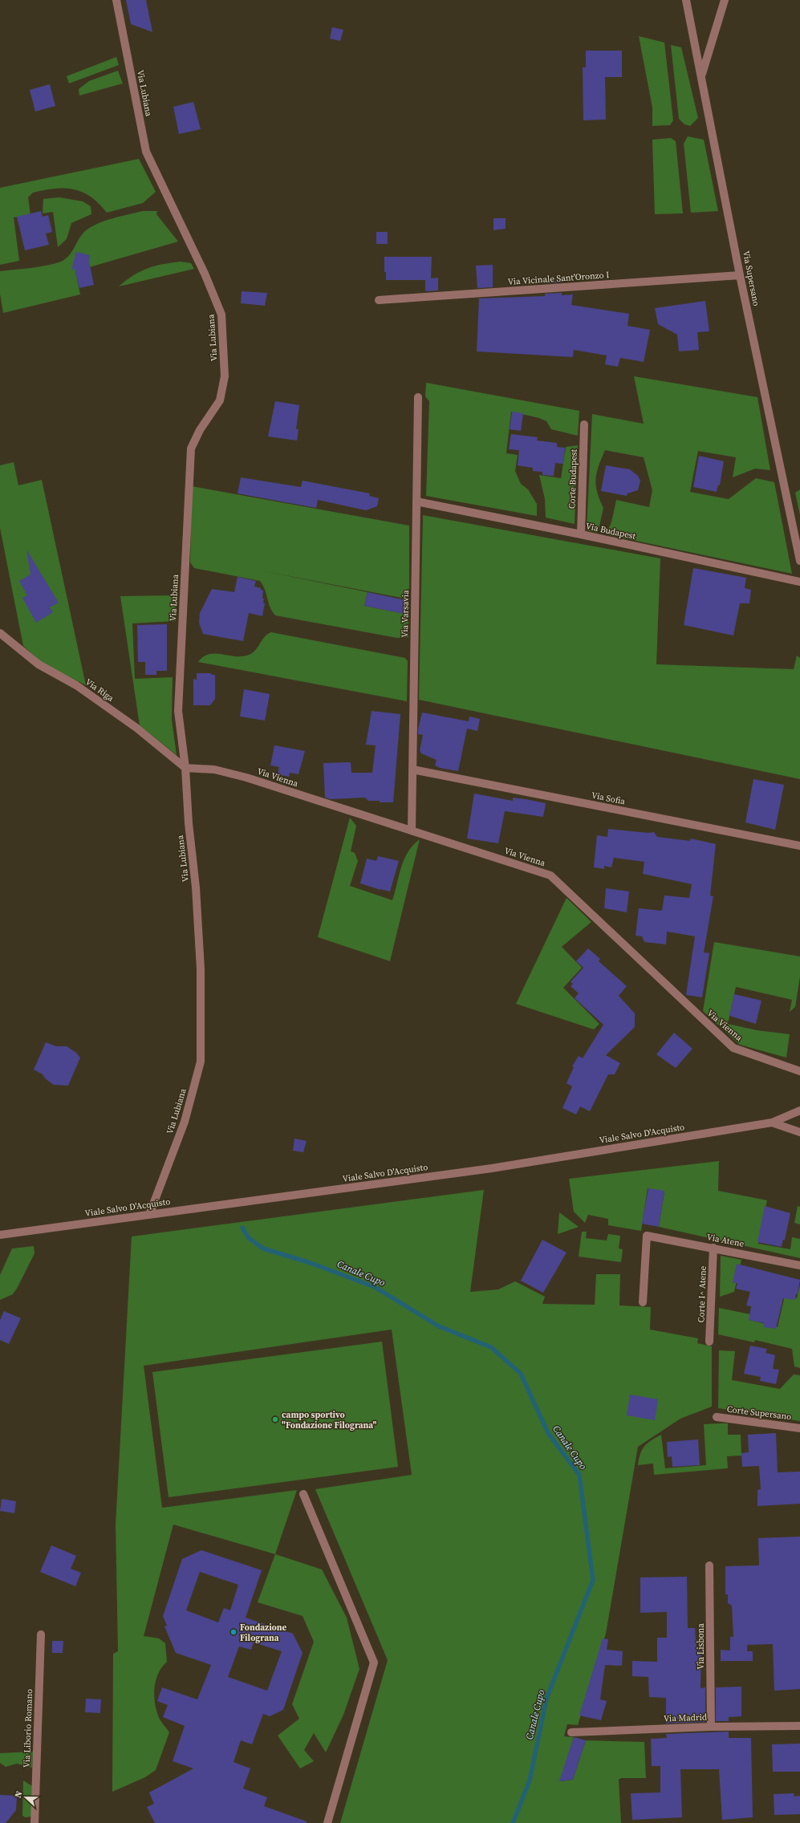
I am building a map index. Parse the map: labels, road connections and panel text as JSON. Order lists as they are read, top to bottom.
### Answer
{
  "streets": {
    "street": [
      "Via Lubiana",
      "Via Vicinale Sant'Oronzo I",
      "Via Supersano",
      "Corte Budapest",
      "Via Budapest",
      "Via Varsavia",
      "Via Riga",
      "Via Vienna",
      "Via Sofia",
      "Viale Salvo D'Acquisto",
      "Via Atene",
      "Corte I^ Atene",
      "Corte Supersano",
      "Via Lisbona",
      "Via Madrid",
      "Via Liborio Romano"
    ]
  },
  "crossings": [
    ["Via Lubiana", "Via Riga"],
    ["Via Lubiana", "Via Vienna"],
    ["Via Lubiana", "Viale Salvo D'Acquisto"],
    ["Via Vicinale Sant'Oronzo I", "Via Supersano"],
    ["Corte Budapest", "Via Budapest"],
    ["Via Budapest", "Via Varsavia"],
    ["Via Varsavia", "Via Vienna"],
    ["Via Varsavia", "Via Sofia"],
    ["Via Riga", "Via Vienna"],
    ["Via Atene", "Corte I^ Atene"],
    ["Via Lisbona", "Via Madrid"]
  ],
  "water": ["Canale Cupo"],
  "places": ["campo sportivo \"Fondazione Filograna\"", "Fondazione Filograna"],
  "north": "left"
}
